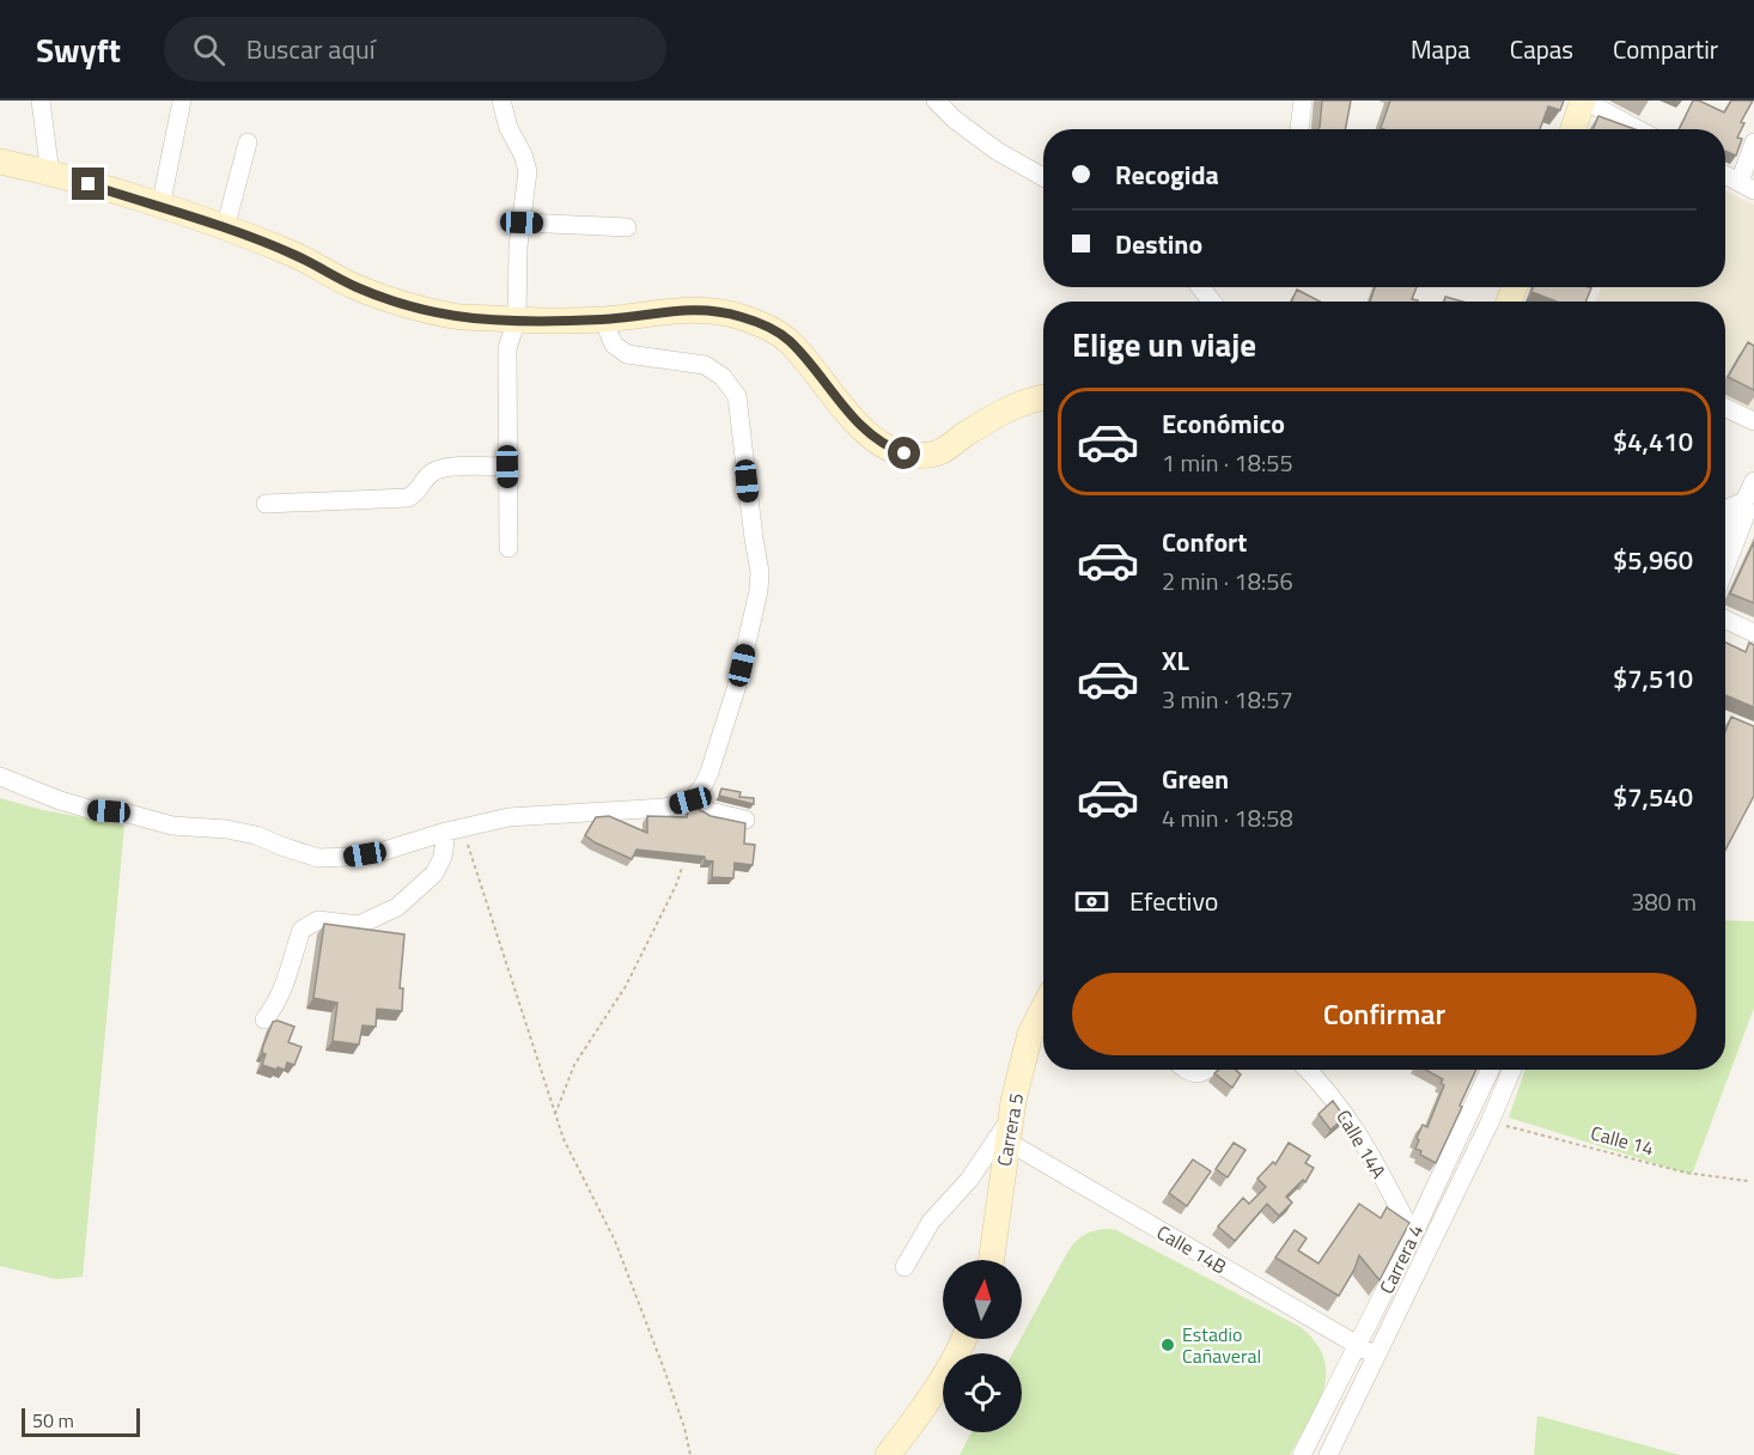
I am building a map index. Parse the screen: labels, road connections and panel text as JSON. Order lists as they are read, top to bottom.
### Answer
{
  "streets": {
    "street": [
      "Carrera 5",
      "Calle 14A",
      "Calle 14B",
      "Carrera 4"
    ],
    "path": ["Calle 14"]
  },
  "crossings": [
    ["Carrera 5", "Calle 14B"],
    ["Calle 14", "Carrera 4"],
    ["Calle 14A", "Carrera 4"],
    ["Calle 14B", "Carrera 4"]
  ],
  "places": ["Estadio Cañaveral"],
  "scale_bar": "50 m",
  "north": "top",
  "page": {
    "header": "Swyft",
    "search": "Buscar aquí",
    "nav": ["Mapa", "Capas", "Compartir"],
    "banner": ["Recogida", "Destino"],
    "heading": "Elige un viaje",
    "list": [
      {
        "name": "Económico",
        "note": "1 min · 18:55",
        "value": "$4,410"
      },
      {
        "name": "Confort",
        "note": "2 min · 18:56",
        "value": "$5,960"
      },
      {
        "name": "XL",
        "note": "3 min · 18:57",
        "value": "$7,510"
      },
      {
        "name": "Green",
        "note": "4 min · 18:58",
        "value": "$7,540"
      }
    ],
    "pay": ["Efectivo", "380 m"],
    "buttons": "Confirmar",
    "scale": "50 m"
  }
}
